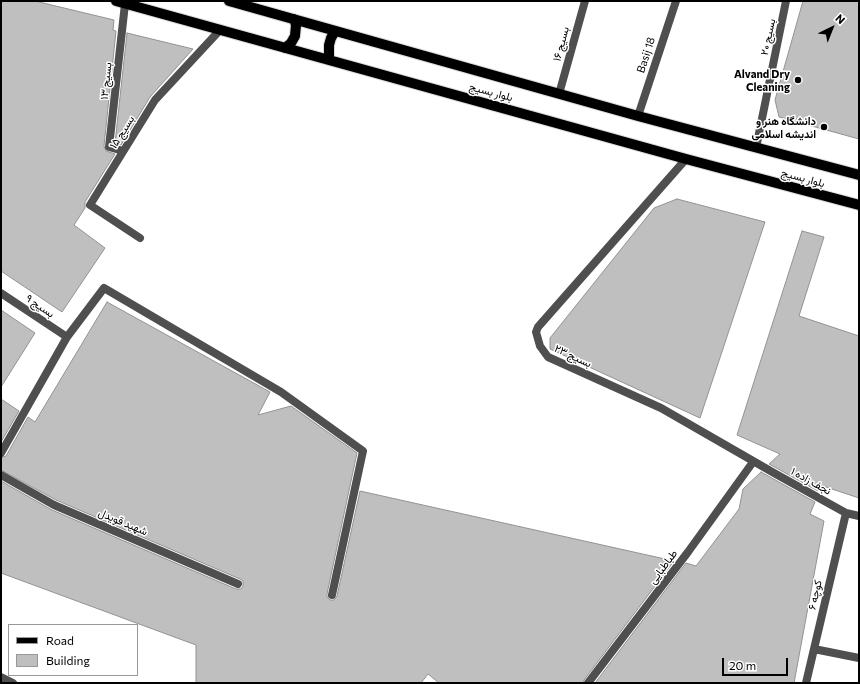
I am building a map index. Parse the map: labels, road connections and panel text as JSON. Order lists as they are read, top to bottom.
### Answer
{
  "streets": {
    "main road": ["بلوار بسیج"],
    "street": [
      "بسیج ۲۰",
      "بسیج ۱۶",
      "Basij 18",
      "بسیج ۱۳",
      "بسیج ۱۵",
      "بسیج ۹",
      "بسیج ۲۳",
      "نجف زاده ۱",
      "شهید قویدل",
      "طباطبایی",
      "کوچه ۶"
    ]
  },
  "crossings": [
    ["بسیج ۲۰", "بلوار بسیج"],
    ["بسیج ۱۶", "بلوار بسیج"],
    ["Basij 18", "بلوار بسیج"],
    ["بسیج ۱۳", "بلوار بسیج"],
    ["بسیج ۱۳", "بسیج ۱۵"],
    ["بلوار بسیج", "بسیج ۱۵"],
    ["بلوار بسیج", "بسیج ۲۳"],
    ["بسیج ۲۳", "نجف زاده ۱"],
    ["بسیج ۲۳", "طباطبایی"],
    ["نجف زاده ۱", "طباطبایی"],
    ["نجف زاده ۱", "کوچه ۶"]
  ],
  "places": ["Alvand Dry Cleaning", "دانشگاه هنر و اندیشه اسلامی"],
  "legend": ["Road", "Building"],
  "scale_bar": "20 m",
  "north": "top right"
}
